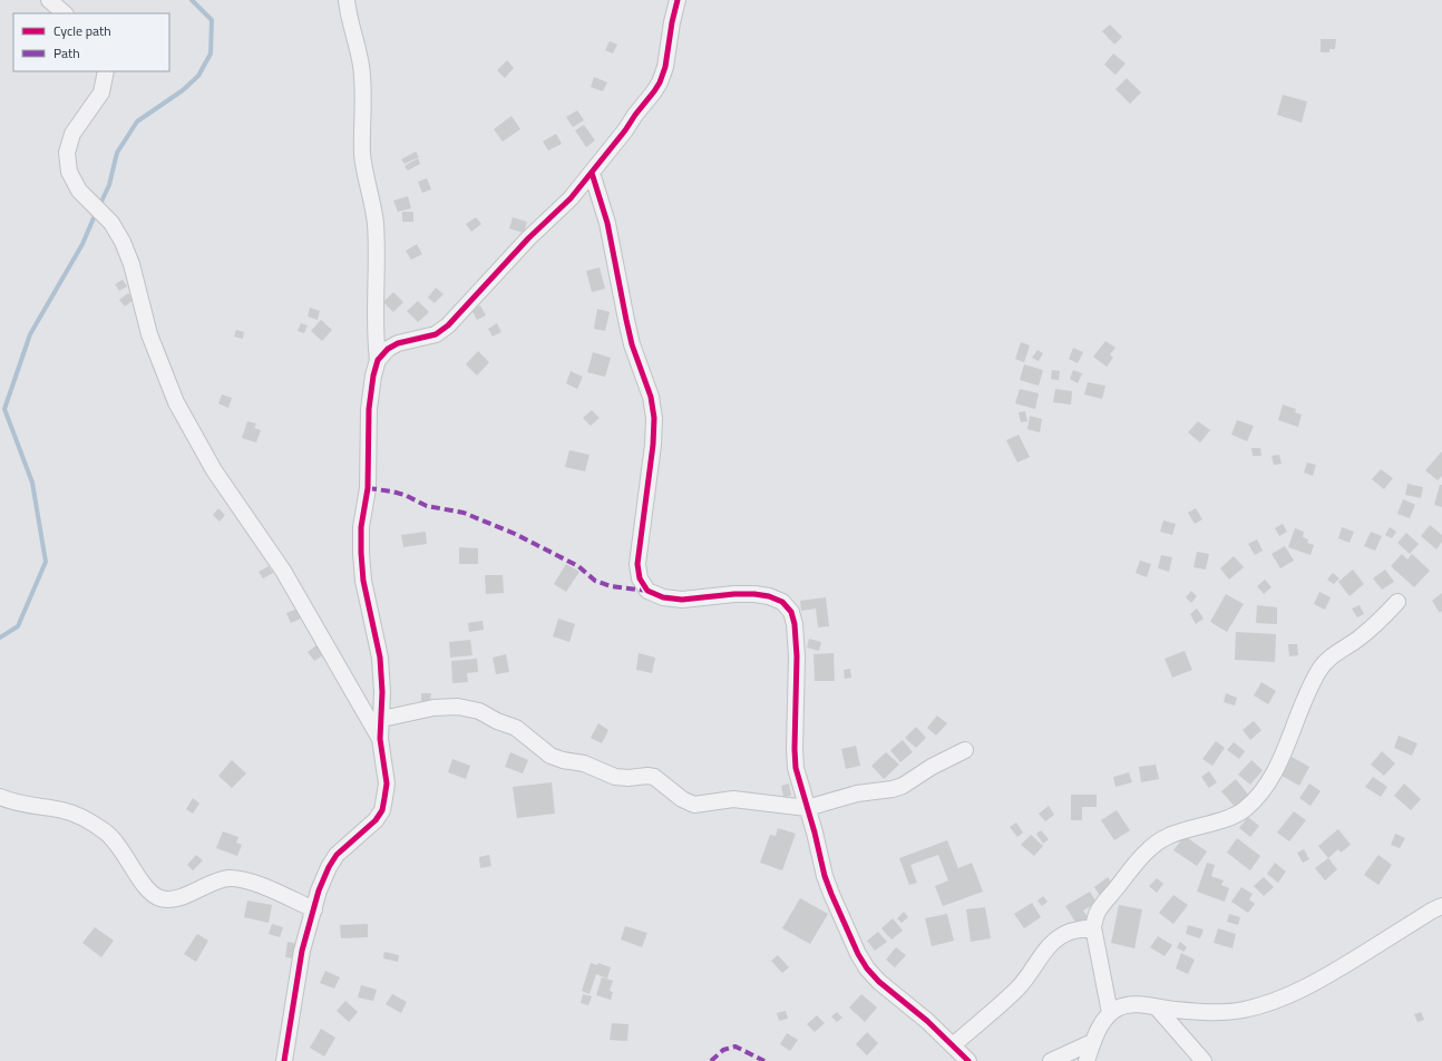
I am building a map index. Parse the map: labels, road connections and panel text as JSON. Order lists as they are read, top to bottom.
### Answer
{
  "legend": ["Cycle path", "Path"]
}
